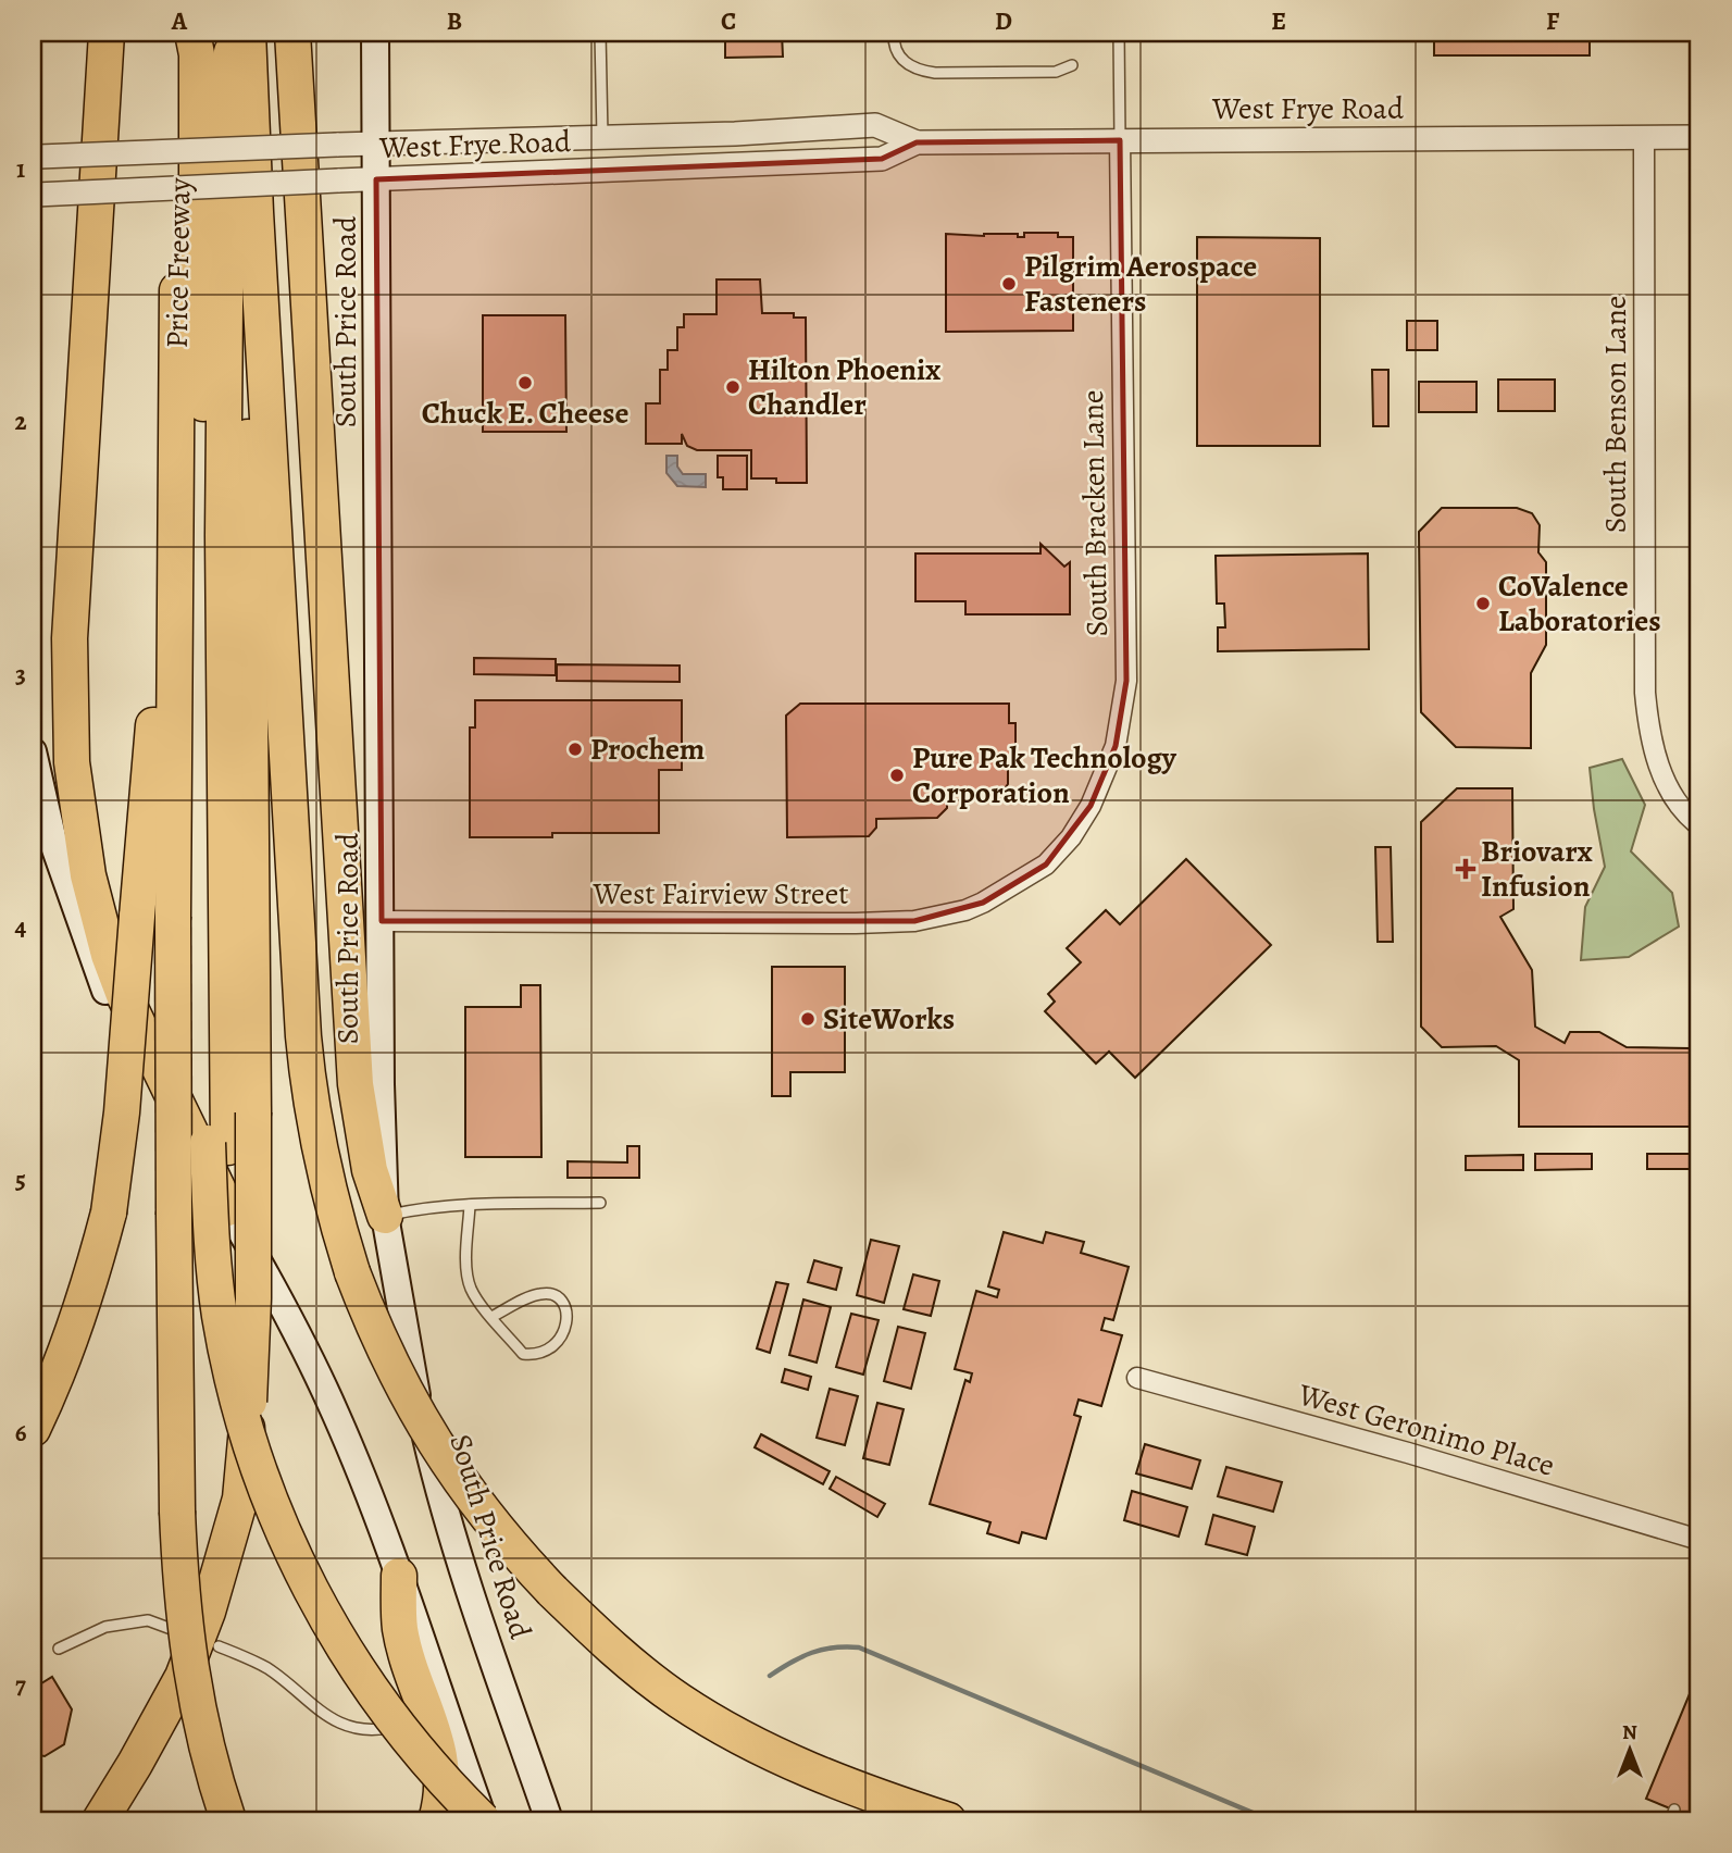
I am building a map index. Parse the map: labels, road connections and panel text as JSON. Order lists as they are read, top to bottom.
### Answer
{
  "streets": {
    "highway": ["Price Freeway"],
    "main road": ["South Price Road"],
    "street": [
      "West Frye Road",
      "South Benson Lane",
      "South Bracken Lane",
      "West Fairview Street",
      "West Geronimo Place"
    ]
  },
  "crossings": [
    ["West Frye Road", "South Price Road"],
    ["West Frye Road", "South Benson Lane"],
    ["West Frye Road", "South Bracken Lane"],
    ["South Price Road", "West Fairview Street"],
    ["South Bracken Lane", "West Fairview Street"]
  ],
  "places": {
    "other": [
      "Pilgrim Aerospace Fasteners",
      "Chuck E. Cheese",
      "Hilton Phoenix Chandler",
      "CoValence Laboratories",
      "Prochem",
      "Pure Pak Technology Corporation",
      "SiteWorks"
    ],
    "health": ["Briovarx Infusion"]
  },
  "north": "top",
  "grid": {
    "columns": [
      "A",
      "B",
      "C",
      "D",
      "E",
      "F"
    ],
    "rows": [
      "1",
      "2",
      "3",
      "4",
      "5",
      "6",
      "7"
    ]
  }
}
